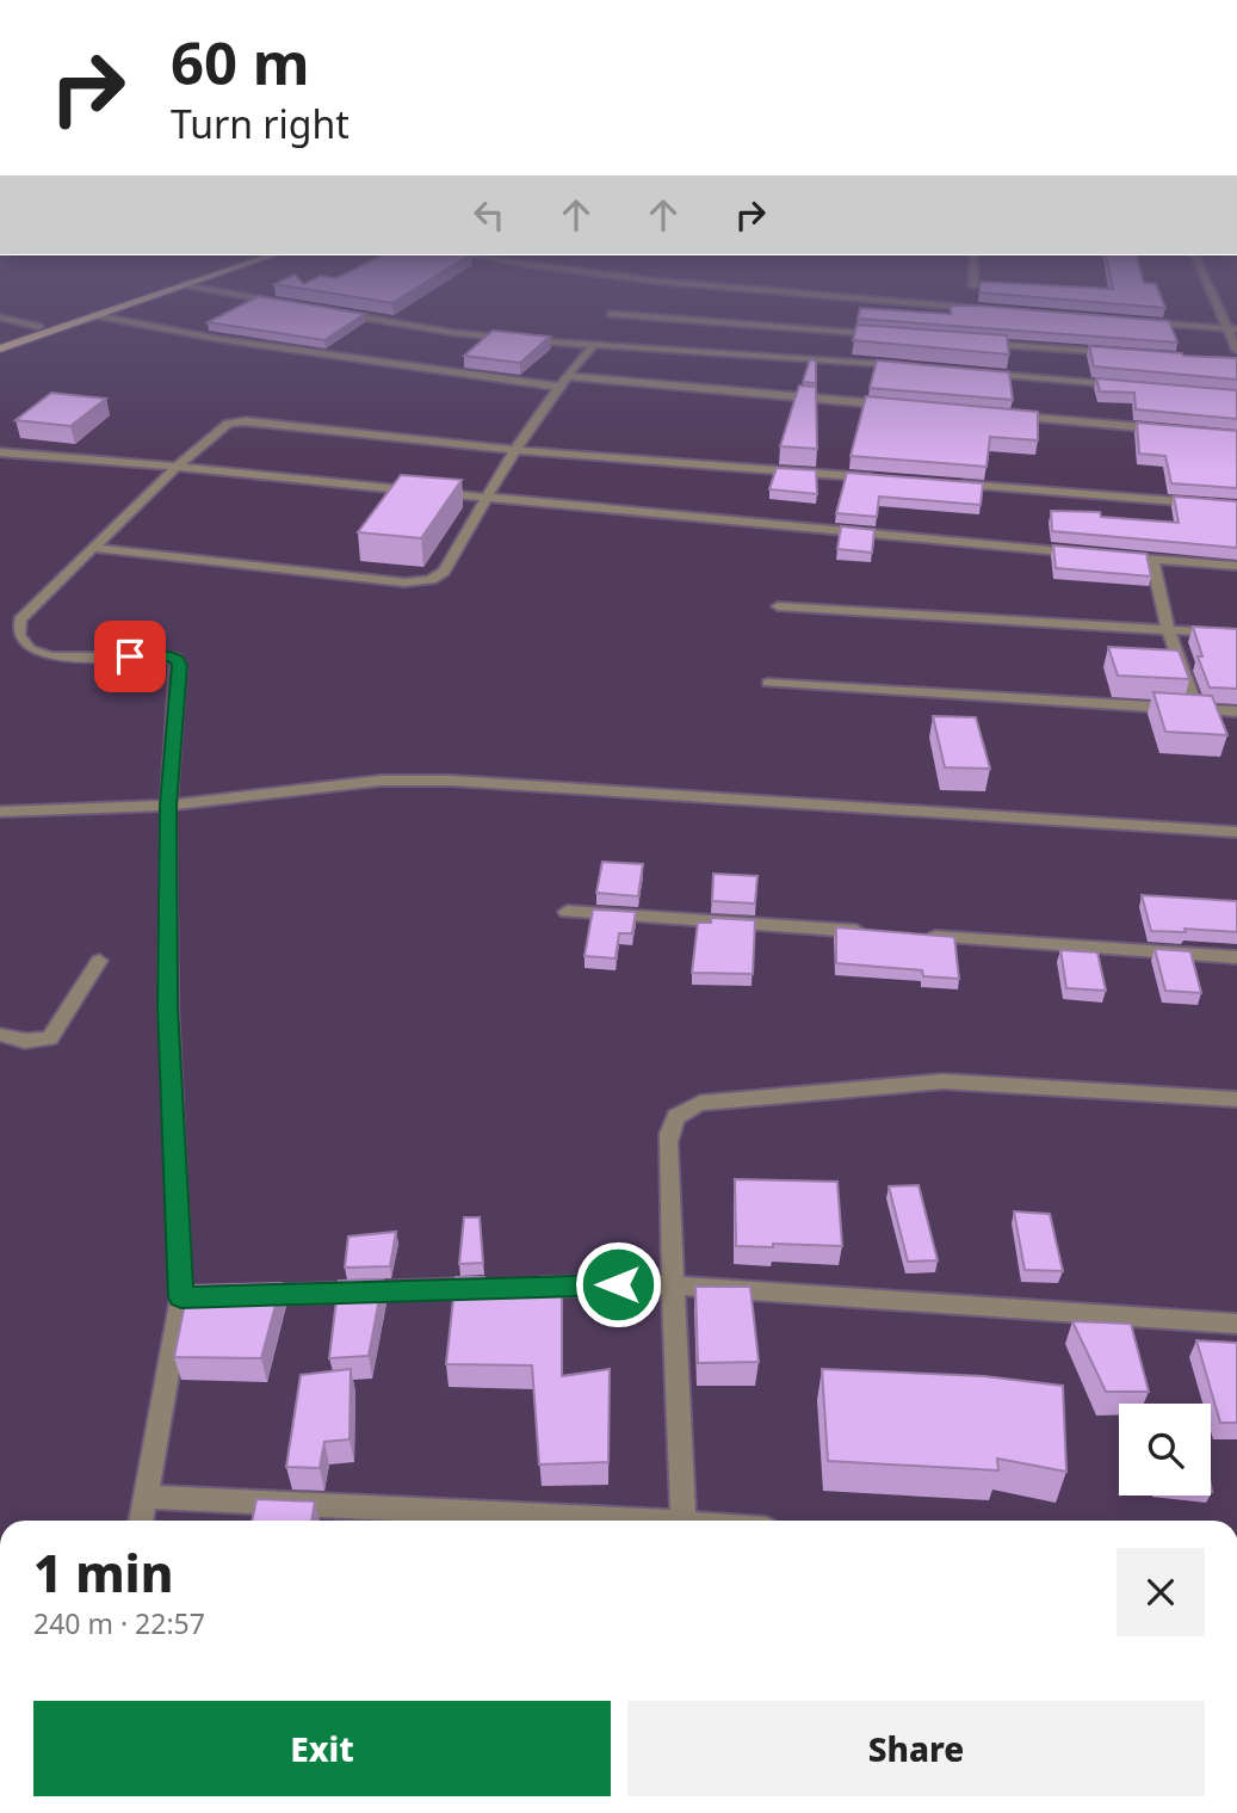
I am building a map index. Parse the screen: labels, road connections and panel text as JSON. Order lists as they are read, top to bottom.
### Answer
{
  "page": {
    "turn": ["60 m", "Turn right"],
    "heading": ["1 min", "240 m · 22:57"],
    "buttons": ["Exit", "Share"]
  }
}
